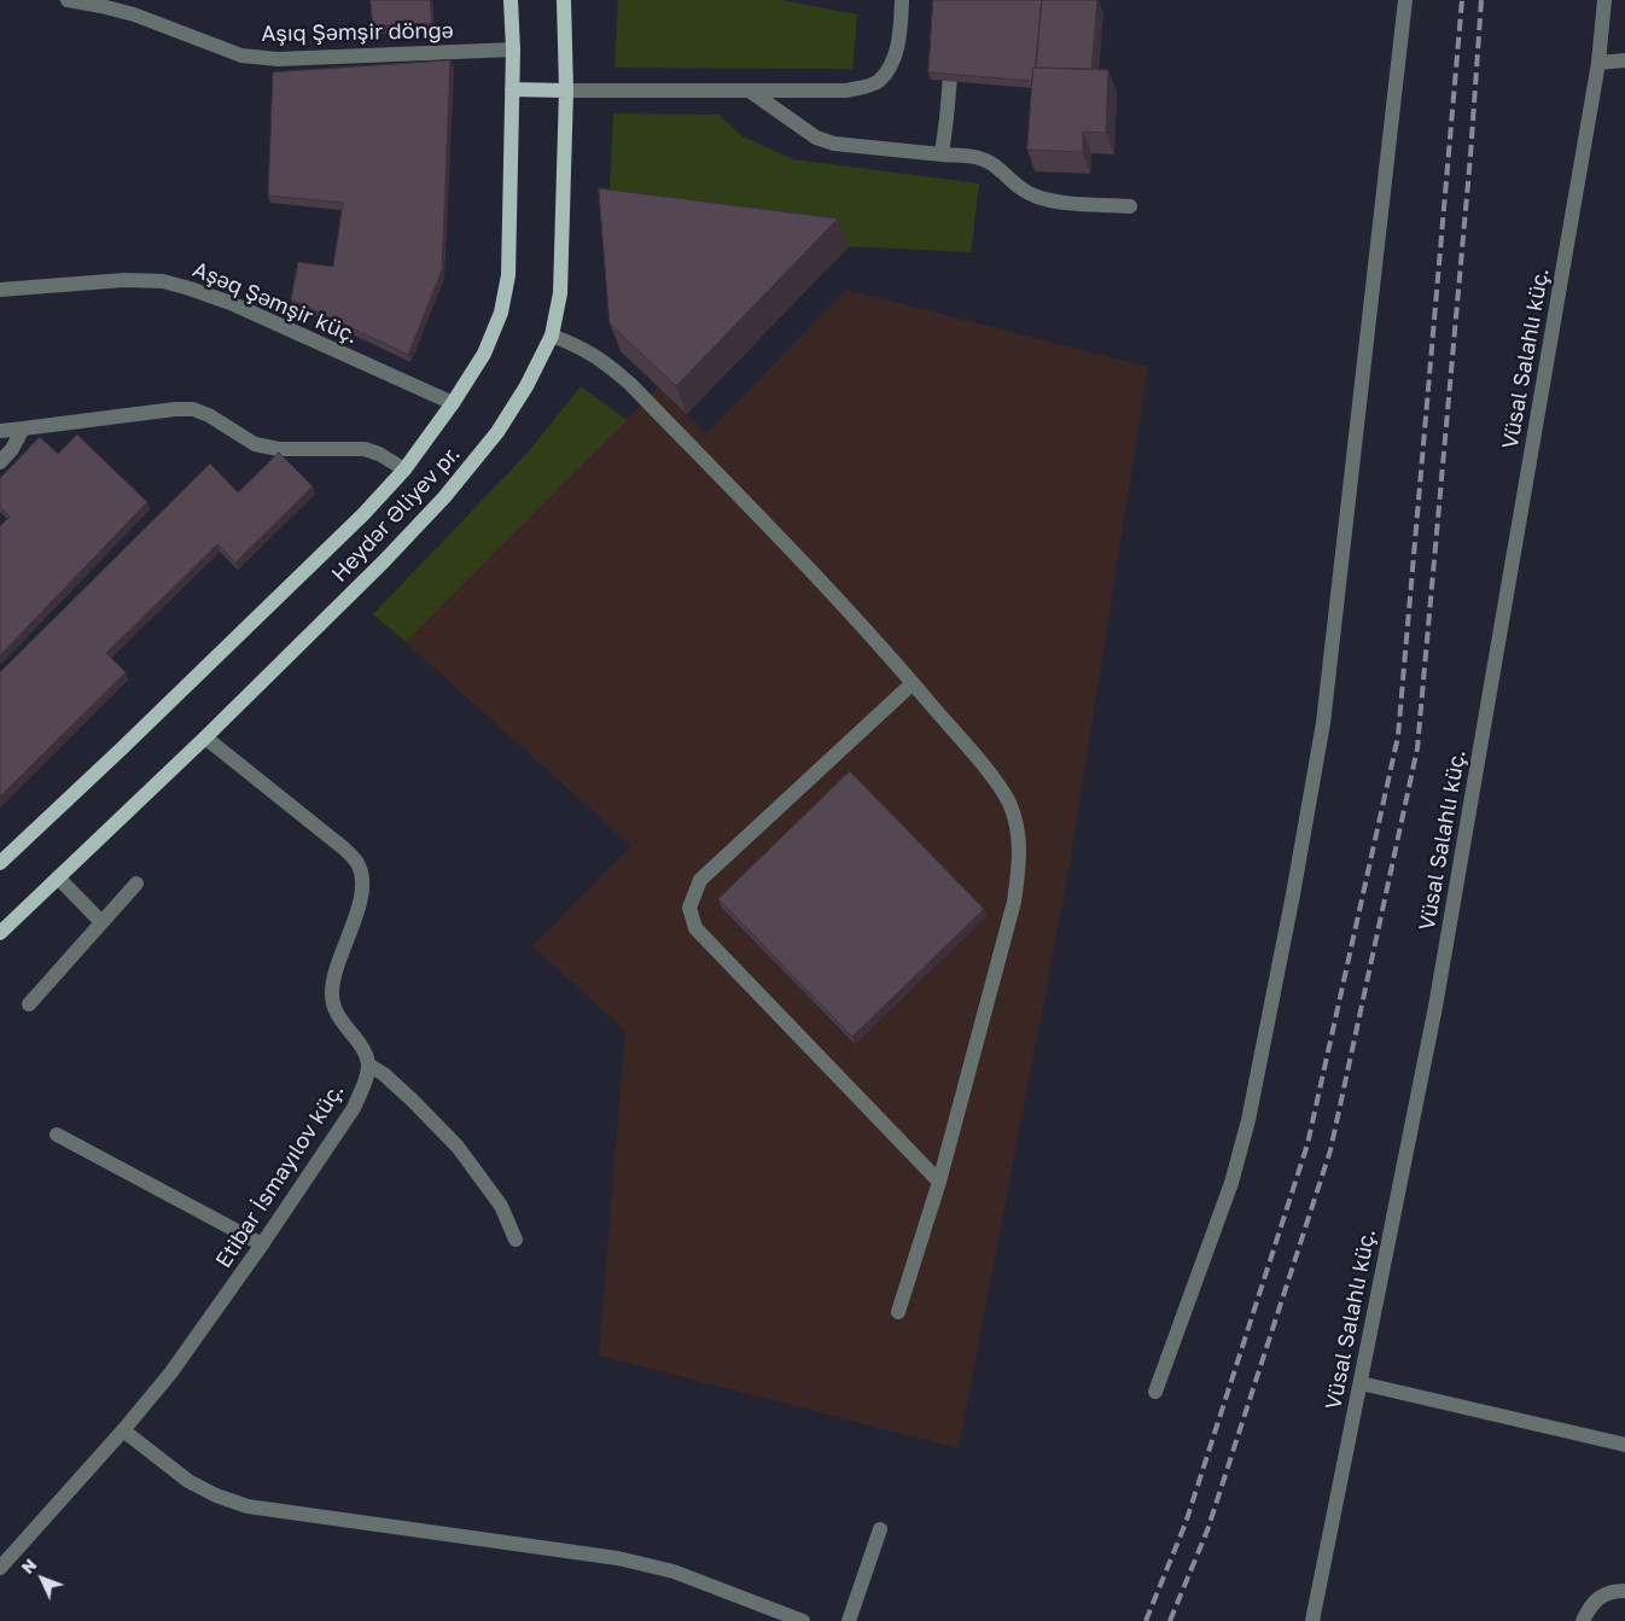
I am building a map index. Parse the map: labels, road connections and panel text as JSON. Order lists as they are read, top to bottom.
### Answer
{
  "streets": {
    "main road": ["Heydər Əliyev pr."],
    "street": [
      "Aşıq Şəmşir döngə",
      "Aşəq Şəmşir küç.",
      "Vüsal Salahlı küç.",
      "Etibar İsmayılov küç."
    ]
  },
  "crossings": [
    ["Aşıq Şəmşir döngə", "Heydər Əliyev pr."],
    ["Aşəq Şəmşir küç.", "Heydər Əliyev pr."]
  ],
  "north": "top left"
}
